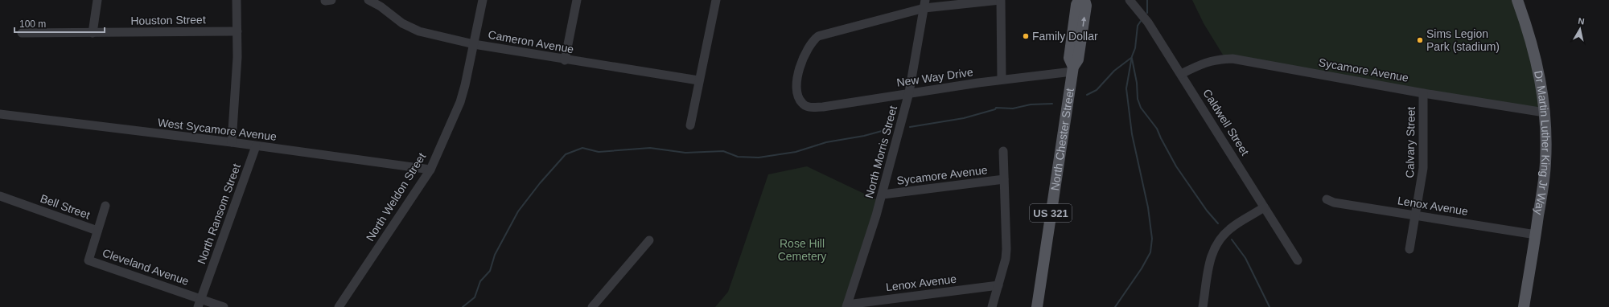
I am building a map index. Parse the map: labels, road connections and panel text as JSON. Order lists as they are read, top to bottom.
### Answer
{
  "streets": {
    "main road": ["North Chester Street", "Dr Martin Luther King Jr Way", "US 321"],
    "street": [
      "Houston Street",
      "Cameron Avenue",
      "Sycamore Avenue",
      "New Way Drive",
      "Caldwell Street",
      "West Sycamore Avenue",
      "Calvary Street",
      "North Morris Street",
      "North Weldon Street",
      "Lenox Avenue",
      "Bell Street",
      "North Ransom Street",
      "Cleveland Avenue"
    ]
  },
  "crossings": [
    ["Cameron Avenue", "North Weldon Street"],
    ["Sycamore Avenue", "Caldwell Street"],
    ["Sycamore Avenue", "Calvary Street"],
    ["Sycamore Avenue", "Dr Martin Luther King Jr Way"],
    ["Sycamore Avenue", "North Morris Street"],
    ["New Way Drive", "North Chester Street"],
    ["New Way Drive", "North Morris Street"],
    ["West Sycamore Avenue", "North Weldon Street"],
    ["West Sycamore Avenue", "North Ransom Street"],
    ["Calvary Street", "Lenox Avenue"],
    ["Dr Martin Luther King Jr Way", "Lenox Avenue"],
    ["North Morris Street", "Lenox Avenue"],
    ["Bell Street", "Cleveland Avenue"],
    ["North Ransom Street", "Cleveland Avenue"]
  ],
  "parks": ["Rose Hill Cemetery"],
  "places": ["Family Dollar", "Sims Legion Park (stadium)"],
  "scale_bar": "100 m",
  "north": "top"
}
